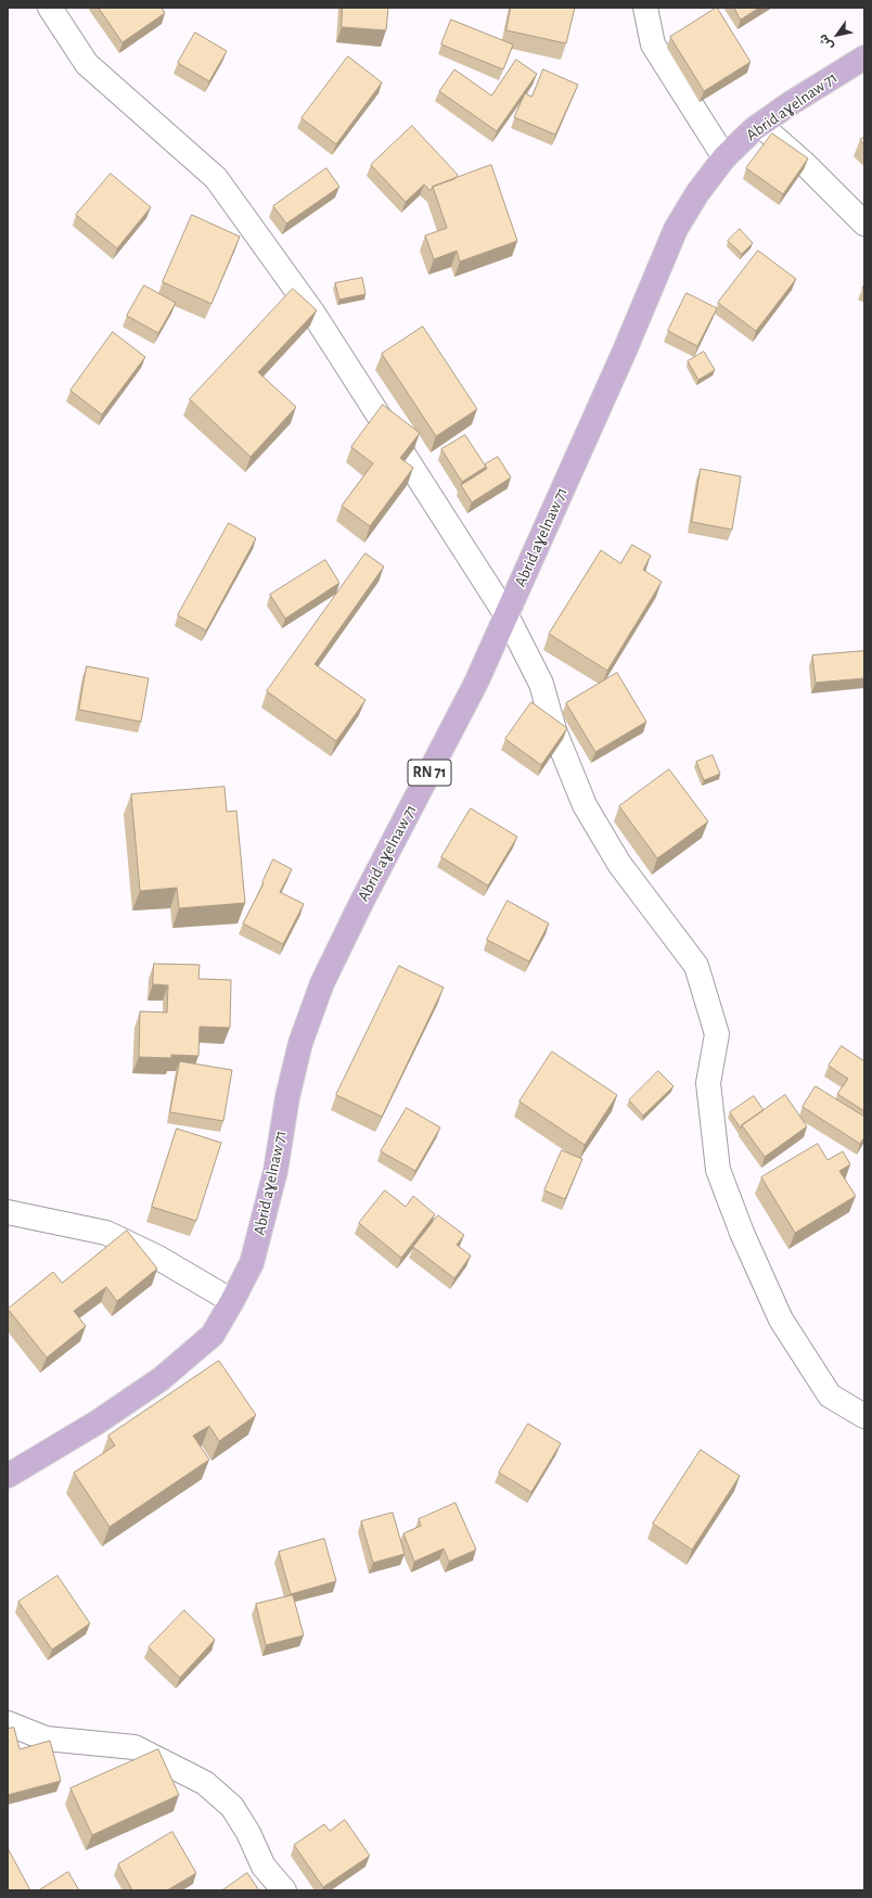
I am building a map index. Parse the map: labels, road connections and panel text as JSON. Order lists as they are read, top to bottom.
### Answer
{
  "streets": {
    "main road": ["Abrid aɣelnaw 71", "RN 71"]
  },
  "north": "bottom left"
}
